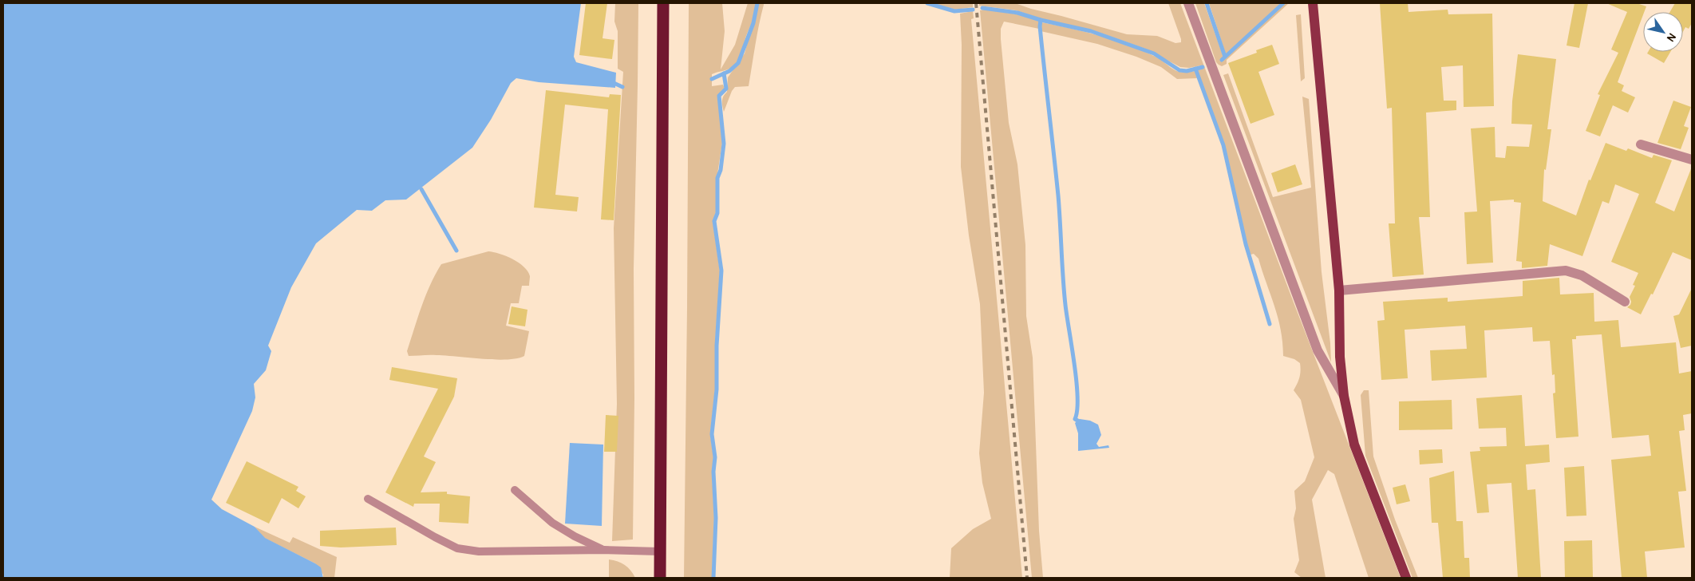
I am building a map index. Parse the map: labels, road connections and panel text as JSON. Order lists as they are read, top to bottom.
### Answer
{
  "north": "bottom right"
}
